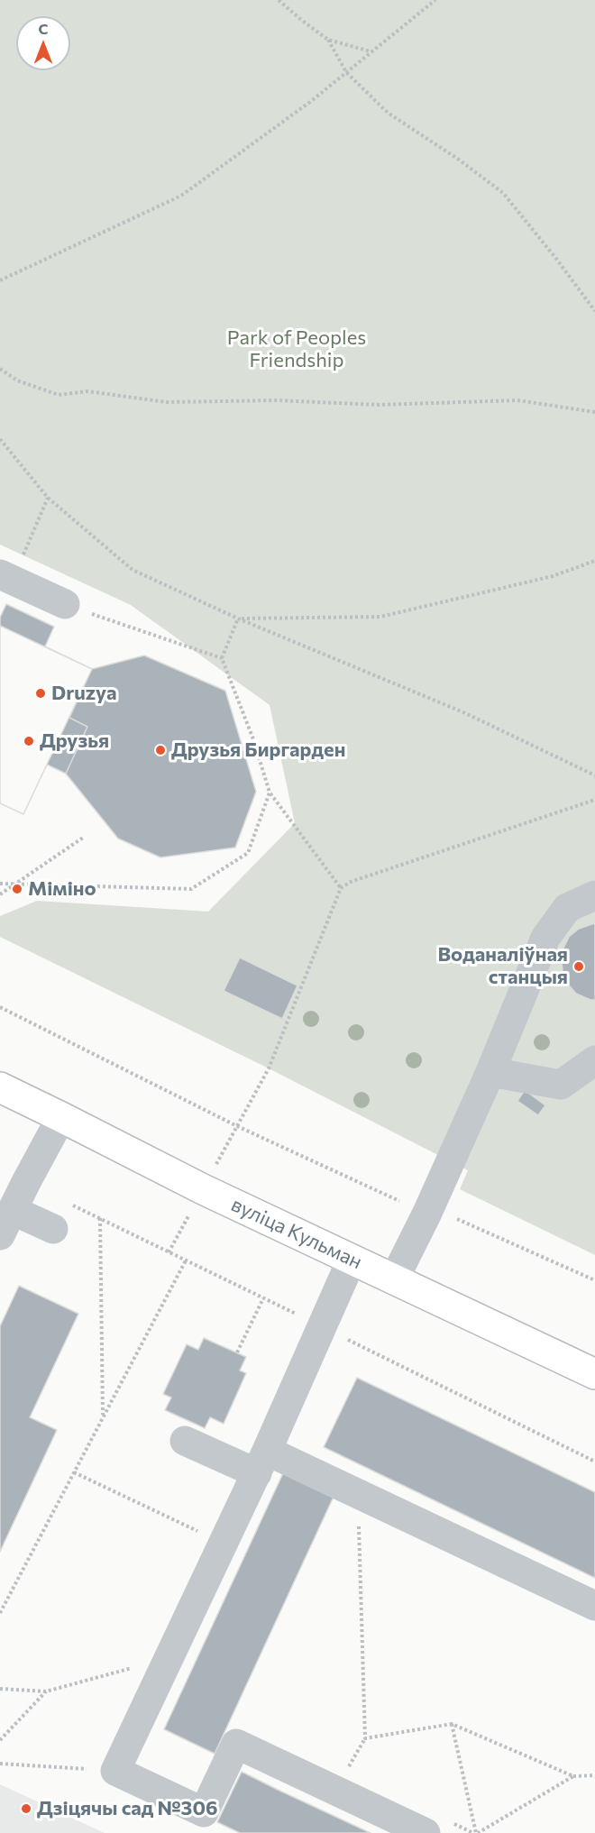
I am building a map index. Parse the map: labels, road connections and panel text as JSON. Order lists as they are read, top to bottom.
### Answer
{
  "streets": {
    "main road": ["вуліца Кульман"]
  },
  "parks": ["Park of Peoples Friendship"],
  "places": [
    "Druzya",
    "Друзья",
    "Друзья Биргарден",
    "Міміно",
    "Воданаліўная станцыя",
    "Дзіцячы сад №306"
  ],
  "north": "top"
}
